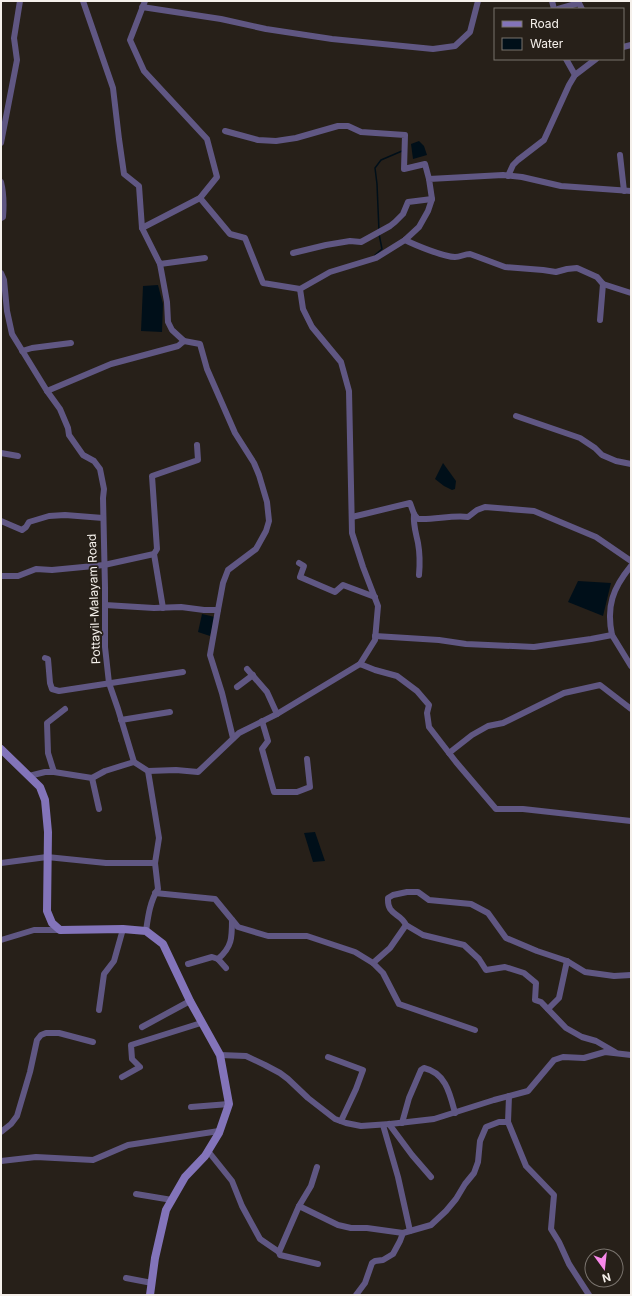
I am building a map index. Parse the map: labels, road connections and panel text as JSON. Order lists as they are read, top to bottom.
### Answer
{
  "streets": {
    "street": ["Pottayil-Malayam Road"]
  },
  "legend": ["Road", "Water"],
  "north": "bottom"
}
